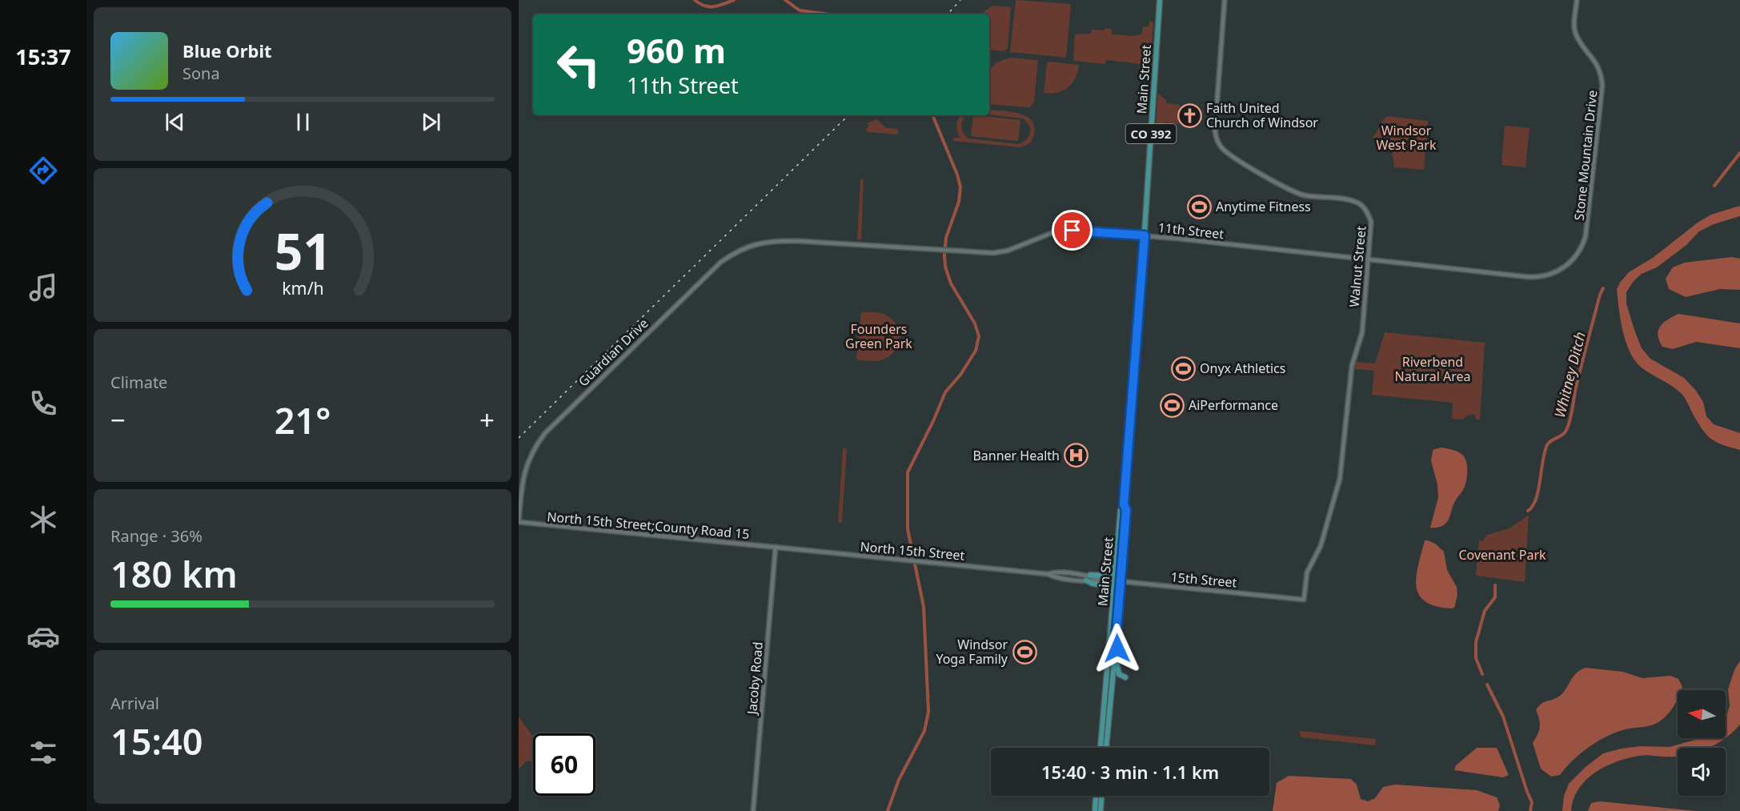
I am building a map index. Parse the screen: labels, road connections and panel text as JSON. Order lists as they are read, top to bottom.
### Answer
{
  "streets": {
    "main road": ["Main Street", "CO 392"],
    "street": [
      "Stone Mountain Drive",
      "11th Street",
      "Walnut Street",
      "Guardian Drive",
      "North 15th Street;County Road 15",
      "North 15th Street",
      "15th Street",
      "Jacoby Road"
    ]
  },
  "crossings": [
    ["Main Street", "11th Street"],
    ["Main Street", "15th Street"],
    ["Stone Mountain Drive", "11th Street"],
    ["11th Street", "Walnut Street"],
    ["11th Street", "Guardian Drive"],
    ["Walnut Street", "15th Street"],
    ["Guardian Drive", "North 15th Street;County Road 15"],
    ["North 15th Street;County Road 15", "North 15th Street"],
    ["North 15th Street;County Road 15", "Jacoby Road"],
    ["North 15th Street", "15th Street"],
    ["North 15th Street", "Jacoby Road"]
  ],
  "water": ["Whitney Ditch"],
  "parks": [
    "Windsor West Park",
    "Founders Green Park",
    "Riverbend Natural Area",
    "Covenant Park"
  ],
  "places": {
    "church": ["Faith United Church of Windsor"],
    "sports": [
      "Anytime Fitness",
      "Onyx Athletics",
      "AiPerformance",
      "Windsor Yoga Family"
    ],
    "hospital": ["Banner Health"]
  },
  "north": "left",
  "page": {
    "tabs": "15:37",
    "turn": ["960 m", "11th Street"],
    "song": ["Blue Orbit", "Sona"],
    "tile": [
      "Climate",
      ["Range · 36%", "180 km"],
      ["Arrival", "15:40"]
    ],
    "heat": ["−", "21°", "+"],
    "limit": "60",
    "trip": "15:40 · 3 min · 1.1 km",
    "gauge": ["51", "km/h"]
  }
}
